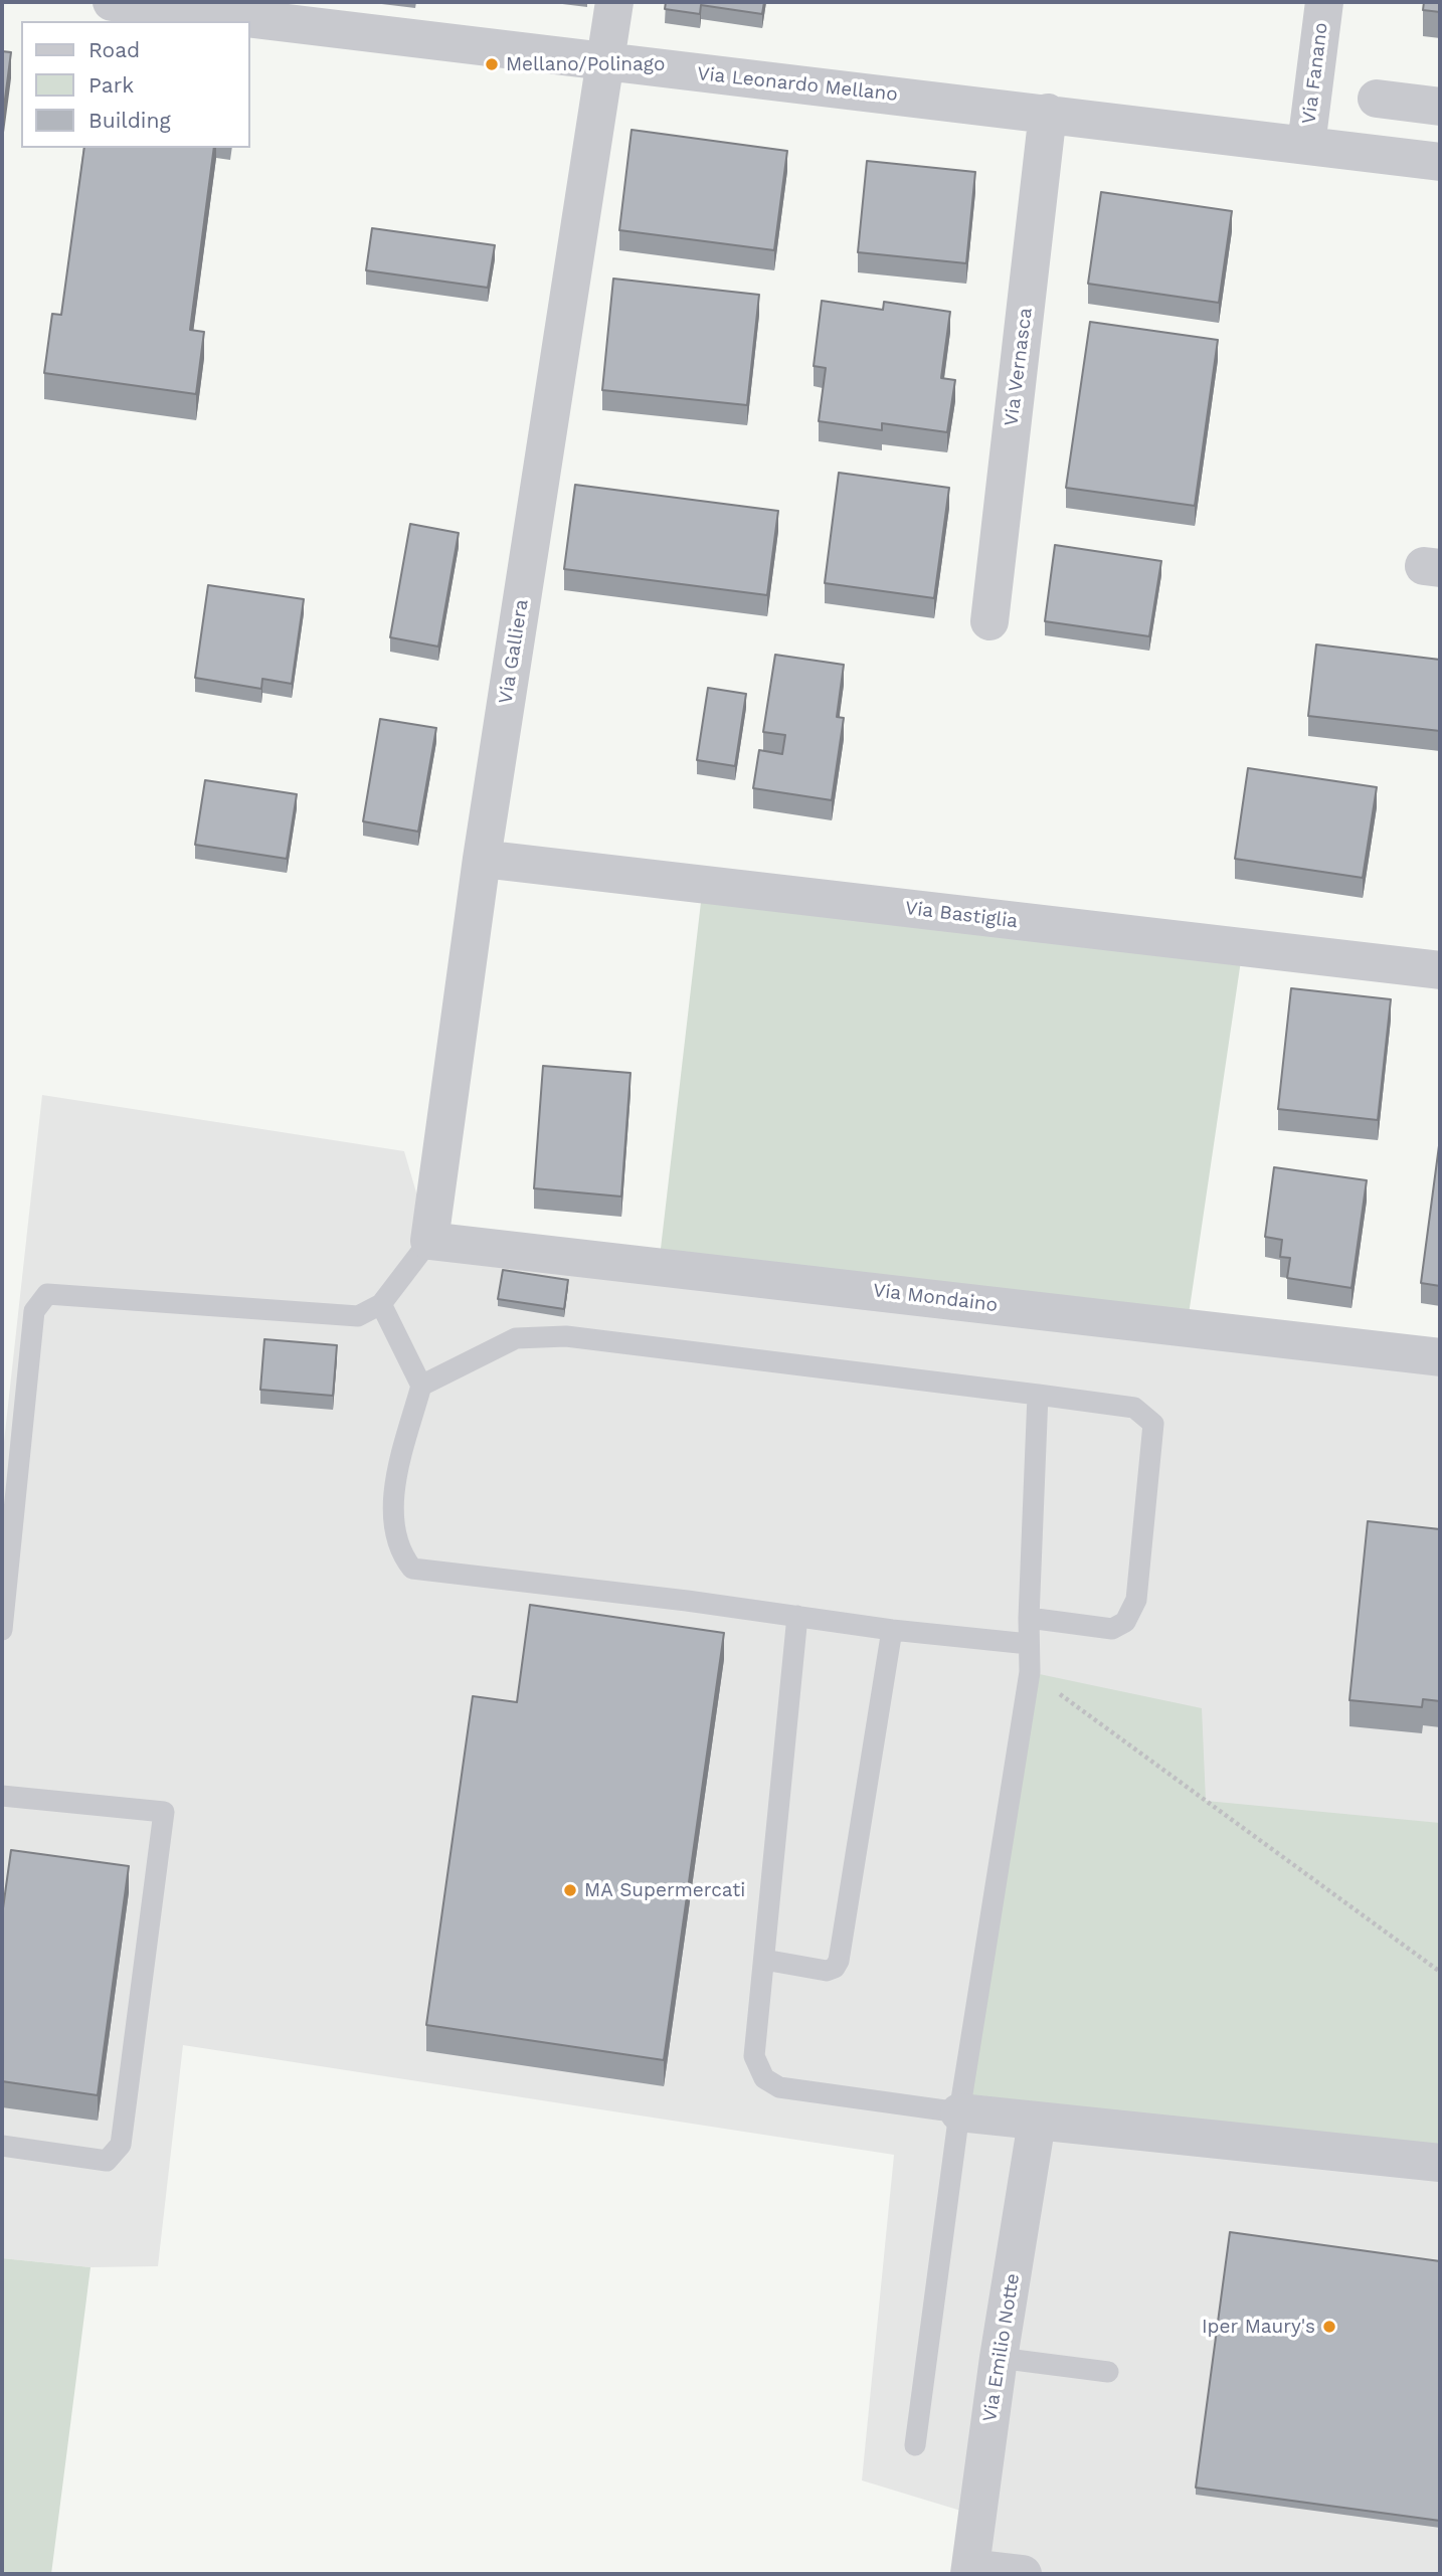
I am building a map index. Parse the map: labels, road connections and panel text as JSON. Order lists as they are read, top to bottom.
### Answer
{
  "streets": {
    "street": [
      "Via Fanano",
      "Via Leonardo Mellano",
      "Via Vernasca",
      "Via Galliera",
      "Via Bastiglia",
      "Via Mondaino",
      "Via Emilio Notte"
    ]
  },
  "crossings": [
    ["Via Fanano", "Via Leonardo Mellano"],
    ["Via Leonardo Mellano", "Via Vernasca"],
    ["Via Leonardo Mellano", "Via Galliera"],
    ["Via Galliera", "Via Bastiglia"],
    ["Via Galliera", "Via Mondaino"]
  ],
  "places": ["Mellano/Polinago", "MA Supermercati", "Iper Maury's"],
  "legend": ["Road", "Park", "Building"]
}
